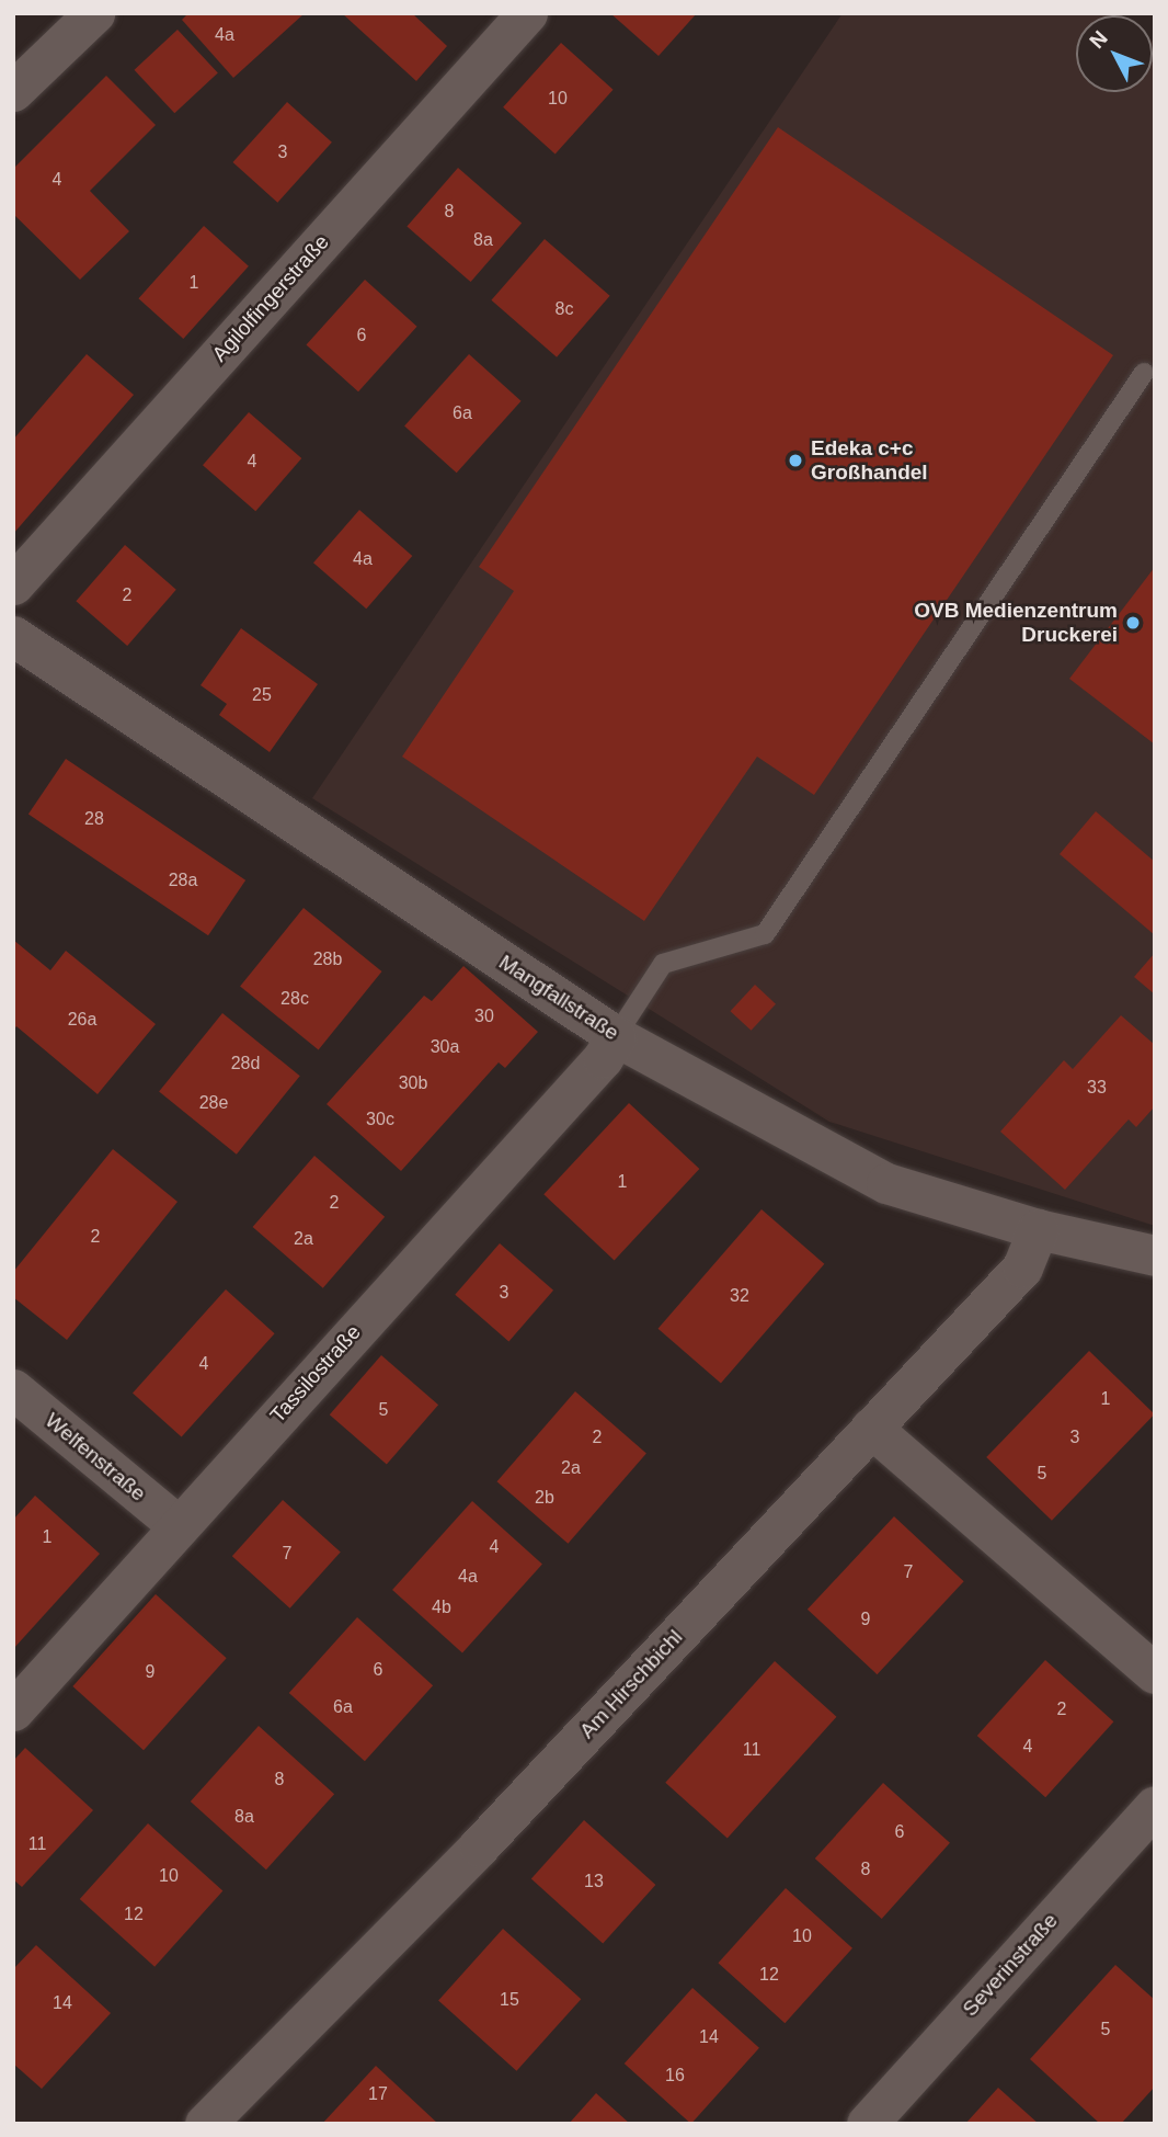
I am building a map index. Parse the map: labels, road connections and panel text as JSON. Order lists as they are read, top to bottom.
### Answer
{
  "streets": {
    "street": [
      "Agilolfingerstraße",
      "Mangfallstraße",
      "Tassilostraße",
      "Welfenstraße",
      "Am Hirschbichl",
      "Severinstraße"
    ]
  },
  "crossings": [
    ["Mangfallstraße", "Tassilostraße"],
    ["Mangfallstraße", "Am Hirschbichl"],
    ["Tassilostraße", "Welfenstraße"]
  ],
  "places": ["Edeka c+c Großhandel", "OVB Medienzentrum Druckerei"],
  "house_numbers": [
    "4a",
    "10",
    "3",
    "4",
    "8",
    "8a",
    "1",
    "8c",
    "6",
    "6a",
    "4",
    "4a",
    "2",
    "25",
    "28",
    "28a",
    "28b",
    "28c",
    "30",
    "26a",
    "30a",
    "28d",
    "30b",
    "33",
    "28e",
    "30c",
    "1",
    "2",
    "2",
    "2a",
    "3",
    "32",
    "4",
    "1",
    "5",
    "2",
    "3",
    "2a",
    "5",
    "2b",
    "1",
    "4",
    "7",
    "7",
    "4a",
    "4b",
    "9",
    "6",
    "9",
    "6a",
    "2",
    "4",
    "11",
    "8",
    "8a",
    "6",
    "11",
    "8",
    "10",
    "13",
    "12",
    "10",
    "12",
    "15",
    "14",
    "5",
    "14",
    "16",
    "17"
  ],
  "north": "top left"
}
